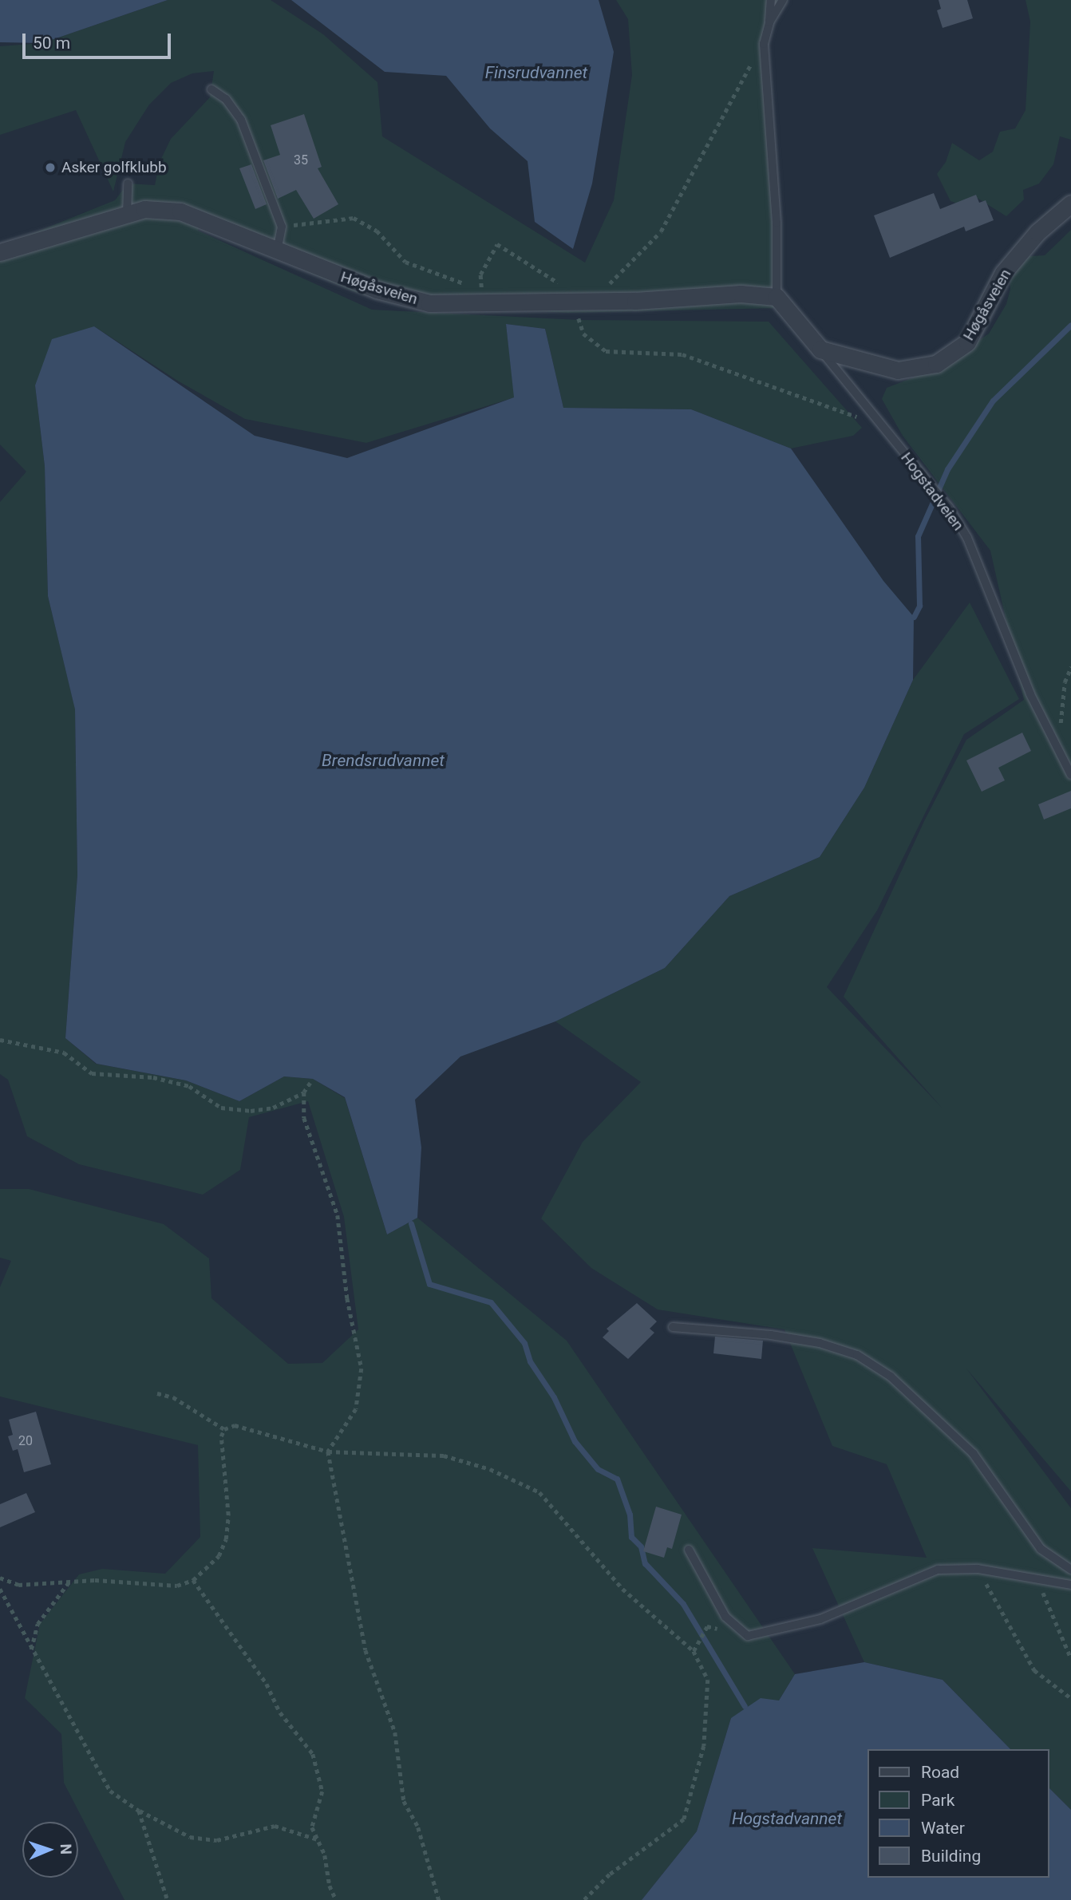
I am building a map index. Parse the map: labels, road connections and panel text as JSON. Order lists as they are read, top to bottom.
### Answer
{
  "streets": {
    "street": ["Høgåsveien", "Hogstadveien"]
  },
  "crossings": [
    ["Høgåsveien", "Hogstadveien"]
  ],
  "water": ["Finsrudvannet", "Brendsrudvannet", "Hogstadvannet"],
  "places": ["Asker golfklubb"],
  "house_numbers": ["35", "20"],
  "legend": [
    "Road",
    "Park",
    "Water",
    "Building"
  ],
  "scale_bar": "50 m",
  "north": "right"
}
